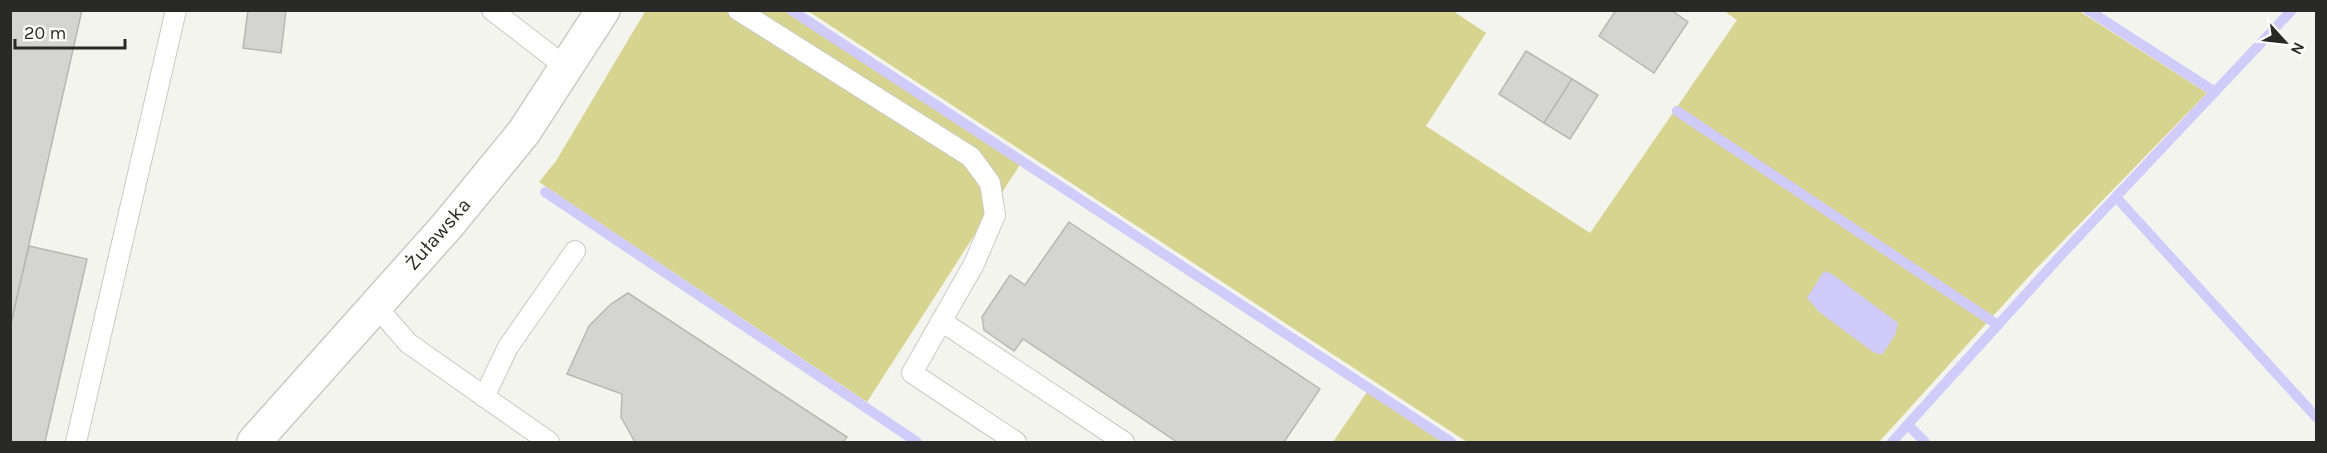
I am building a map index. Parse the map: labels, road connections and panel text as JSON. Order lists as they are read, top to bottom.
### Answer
{
  "streets": {
    "street": ["Żuławska"]
  },
  "scale_bar": "20 m",
  "north": "bottom right"
}
